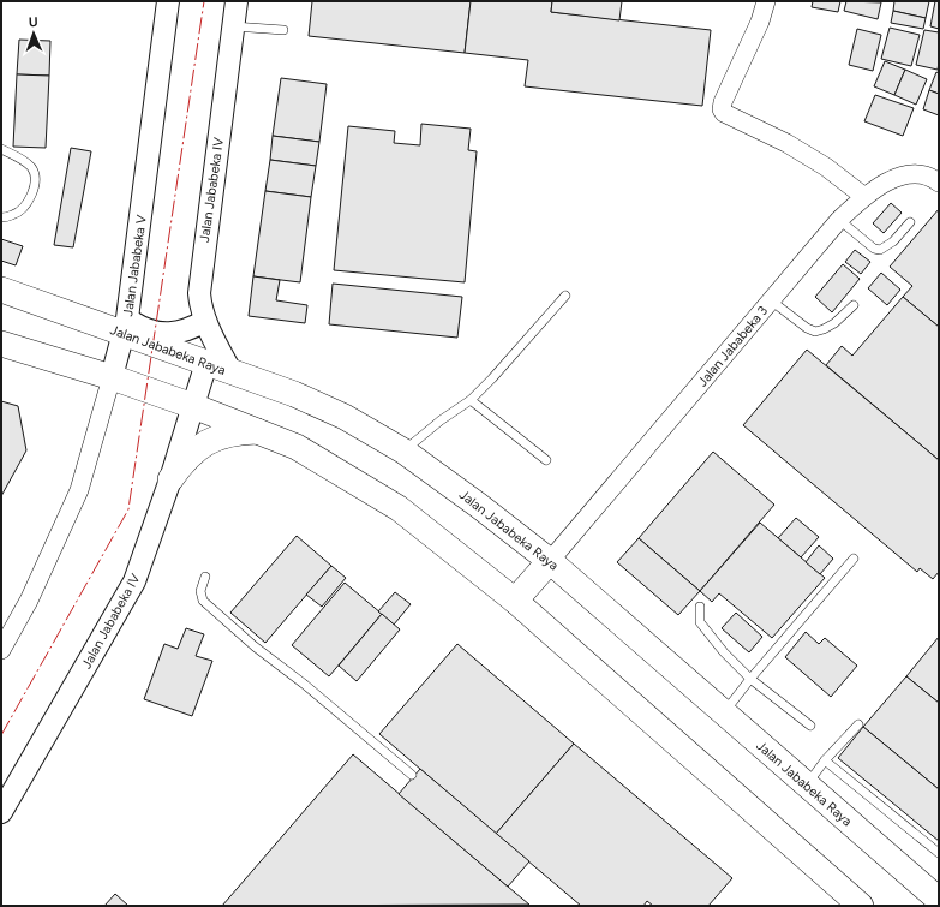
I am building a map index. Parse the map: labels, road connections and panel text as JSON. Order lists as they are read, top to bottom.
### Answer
{
  "streets": {
    "main road": ["Jalan Jababeka Raya"],
    "street": ["Jalan Jababeka IV", "Jalan Jababeka V", "Jalan Jababeka 3"]
  },
  "crossings": [
    ["Jalan Jababeka IV", "Jalan Jababeka Raya"],
    ["Jalan Jababeka V", "Jalan Jababeka Raya"],
    ["Jalan Jababeka 3", "Jalan Jababeka Raya"]
  ],
  "north": "top"
}
